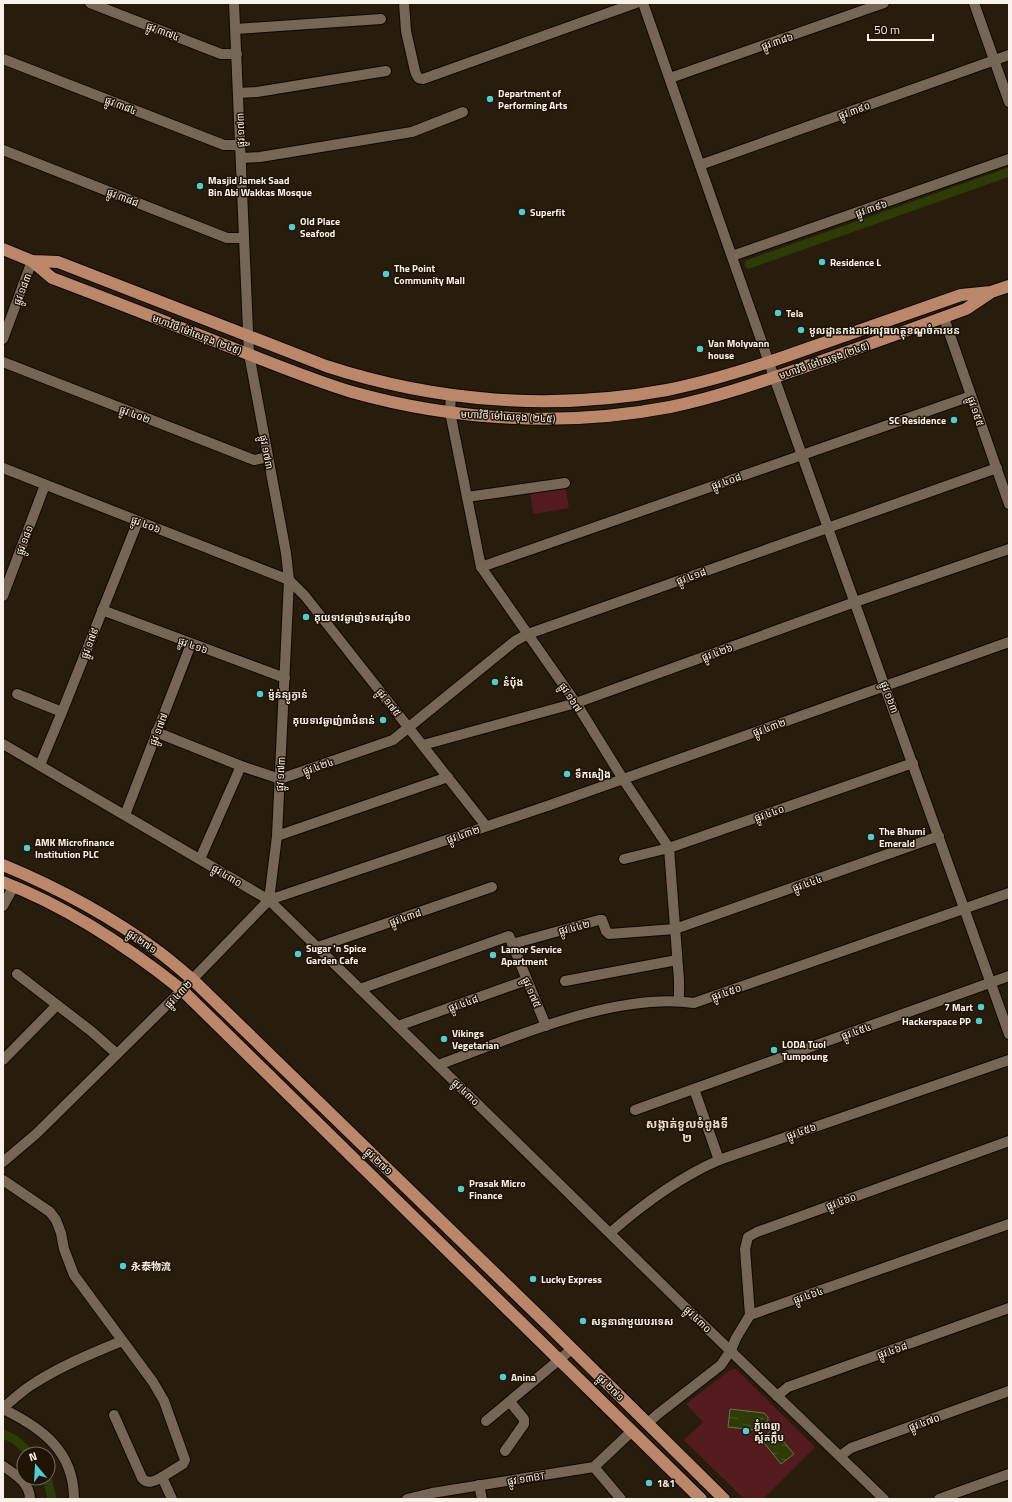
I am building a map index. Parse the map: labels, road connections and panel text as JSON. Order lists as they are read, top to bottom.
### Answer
{
  "streets": {
    "main road": ["មហាវិថី ម៉ៅសេទុង (២៤៥)", "ផ្លូវ ២៧១"],
    "street": [
      "ផ្លូវ ៣៧៤",
      "ផ្លូវ ៣៨៦",
      "ផ្លូវ ៣៨៤",
      "ផ្លូវ ៣៩០",
      "ផ្លូវ ១៧៣",
      "ផ្លូវ ៣៨៨",
      "ផ្លូវ ៣៩៦",
      "ផ្លូវ ១៨៣",
      "ផ្លូវ ១៥៥",
      "ផ្លូវ ៤០២",
      "ផ្លូវ ៤០៨",
      "ផ្លូវ ៤០៦",
      "ផ្លូវ ១៨១",
      "ផ្លូវ ៤១៨",
      "ផ្លូវ ១៧៩",
      "ផ្លូវ ៤១៦",
      "ផ្លូវ ៤២៦",
      "ផ្លូវ ១៦៧",
      "ផ្លូវ ១៦៣",
      "ផ្លូវ ១៧៥",
      "ផ្លូវ ៤៣២",
      "ផ្លូវ ១៧៧",
      "ផ្លូវ ៤២៤",
      "ផ្លូវ ៤៤០",
      "ផ្លូវ ៤៣០",
      "ផ្លូវ ៤៤៤",
      "ផ្លូវ ៤៣៨",
      "ផ្លូវ ៤៤២",
      "ផ្លូវ ៤៥០",
      "ផ្លូវ ៤៤៨",
      "ផ្លូវ ៤៥៤",
      "ផ្លូវ ៤៥៦",
      "ផ្លូវ ៤៦០",
      "ផ្លូវ ៤៦៤",
      "ផ្លូវ ៤៦៨",
      "ផ្លូវ ៤៧០",
      "ផ្លូវ ១៣BT"
    ]
  },
  "crossings": [
    ["ផ្លូវ ៣៧៤", "ផ្លូវ ១៧៣"],
    ["ផ្លូវ ៣៨៦", "ផ្លូវ ១៦៣"],
    ["ផ្លូវ ៣៨៤", "ផ្លូវ ១៧៣"],
    ["ផ្លូវ ៣៩០", "ផ្លូវ ១៦៣"],
    ["ផ្លូវ ១៧៣", "ផ្លូវ ៣៨៨"],
    ["ផ្លូវ ១៧៣", "មហាវិថី ម៉ៅសេទុង (២៤៥)"],
    ["ផ្លូវ ១៧៣", "ផ្លូវ ៤០២"],
    ["ផ្លូវ ១៧៣", "ផ្លូវ ៤០៦"],
    ["ផ្លូវ ១៧៣", "ផ្លូវ ៤១៦"],
    ["ផ្លូវ ១៧៣", "ផ្លូវ ១៧៥"],
    ["ផ្លូវ ១៧៣", "ផ្លូវ ៤៣២"],
    ["ផ្លូវ ១៧៣", "ផ្លូវ ៤២៤"],
    ["ផ្លូវ ១៧៣", "ផ្លូវ ៤៣០"],
    ["ផ្លូវ ៣៩៦", "ផ្លូវ ១៦៣"],
    ["ផ្លូវ ១៨៣", "មហាវិថី ម៉ៅសេទុង (២៤៥)"],
    ["មហាវិថី ម៉ៅសេទុង (២៤៥)", "ផ្លូវ ១៥៥"],
    ["មហាវិថី ម៉ៅសេទុង (២៤៥)", "ផ្លូវ ១៦៧"],
    ["មហាវិថី ម៉ៅសេទុង (២៤៥)", "ផ្លូវ ១៦៣"],
    ["ផ្លូវ ១៥៥", "ផ្លូវ ៤០៨"],
    ["ផ្លូវ ១៥៥", "ផ្លូវ ៤១៨"],
    ["ផ្លូវ ៤០៨", "ផ្លូវ ១៦៧"],
    ["ផ្លូវ ៤០៨", "ផ្លូវ ១៦៣"],
    ["ផ្លូវ ៤០៦", "ផ្លូវ ១៨១"],
    ["ផ្លូវ ៤០៦", "ផ្លូវ ១៧៩"],
    ["ផ្លូវ ៤០៦", "ផ្លូវ ១៧៥"],
    ["ផ្លូវ ៤១៨", "ផ្លូវ ១៦៧"],
    ["ផ្លូវ ៤១៨", "ផ្លូវ ១៦៣"],
    ["ផ្លូវ ៤១៨", "ផ្លូវ ១៧៥"],
    ["ផ្លូវ ៤១៨", "ផ្លូវ ៤២៤"],
    ["ផ្លូវ ១៧៩", "ផ្លូវ ៤១៦"],
    ["ផ្លូវ ១៧៩", "ផ្លូវ ៤៣០"],
    ["ផ្លូវ ៤១៦", "ផ្លូវ ១៧៧"],
    ["ផ្លូវ ៤២៦", "ផ្លូវ ១៦៧"],
    ["ផ្លូវ ៤២៦", "ផ្លូវ ១៦៣"],
    ["ផ្លូវ ៤២៦", "ផ្លូវ ១៧៥"],
    ["ផ្លូវ ១៦៧", "ផ្លូវ ៤៣២"],
    ["ផ្លូវ ១៦៧", "ផ្លូវ ៤៤០"],
    ["ផ្លូវ ១៦៧", "ផ្លូវ ៤៤៤"],
    ["ផ្លូវ ១៦៧", "ផ្លូវ ៤៤២"],
    ["ផ្លូវ ១៦៧", "ផ្លូវ ៤៥០"],
    ["ផ្លូវ ១៦៣", "ផ្លូវ ៤៣២"],
    ["ផ្លូវ ១៦៣", "ផ្លូវ ៤៤០"],
    ["ផ្លូវ ១៦៣", "ផ្លូវ ៤៤៤"],
    ["ផ្លូវ ១៦៣", "ផ្លូវ ៤៥០"],
    ["ផ្លូវ ១៦៣", "ផ្លូវ ៤៥៤"],
    ["ផ្លូវ ១៧៥", "ផ្លូវ ៤៣២"],
    ["ផ្លូវ ១៧៥", "ផ្លូវ ៤២៤"],
    ["ផ្លូវ ១៧៥", "ផ្លូវ ៤៤២"],
    ["ផ្លូវ ១៧៥", "ផ្លូវ ៤៥០"],
    ["ផ្លូវ ១៧៥", "ផ្លូវ ៤៤៨"],
    ["ផ្លូវ ៤៣២", "ផ្លូវ ៤៣០"],
    ["ផ្លូវ ៤៣២", "ផ្លូវ ២៧១"],
    ["ផ្លូវ ១៧៧", "ផ្លូវ ៤៣០"],
    ["ផ្លូវ ៤៣០", "ផ្លូវ ៤៣៨"],
    ["ផ្លូវ ៤៣០", "ផ្លូវ ៤៤២"],
    ["ផ្លូវ ៤៣០", "ផ្លូវ ៤៥០"],
    ["ផ្លូវ ៤៣០", "ផ្លូវ ៤៤៨"],
    ["ផ្លូវ ៤៣០", "ផ្លូវ ៤៥៦"],
    ["ផ្លូវ ៤៣០", "ផ្លូវ ៤៦៨"],
    ["ផ្លូវ ៤៣០", "ផ្លូវ ៤៧០"],
    ["ផ្លូវ ៤៤៤", "ផ្លូវ ៤៤២"],
    ["ផ្លូវ ៤៦០", "ផ្លូវ ៤៦៤"]
  ],
  "districts": ["សង្កាត់ទួលទំពូងទី ២"],
  "places": [
    "Department of Performing Arts",
    "Masjid Jamek Saad Bin Abi Wakkas Mosque",
    "Superfit",
    "Old Place Seafood",
    "Residence L",
    "The Point Community Mall",
    "Tela",
    "មូលដ្ឋានកងរាជអាវុធហត្ថុខណ្ឌចំការមន",
    "Van Molyvann house",
    "SC Residence",
    "គុយទាវឆ្ងាញ់ទសវត្សរ៍៦០",
    "នំប៉័ង",
    "ម្ញ៉ន់ន្យូក្វាន់",
    "គុយទាវឆ្ងាញ់៣ជំនាន់",
    "ទឹកសៀង",
    "The Bhumi Emerald",
    "AMK Microfinance Institution PLC",
    "Sugar 'n Spice Garden Cafe",
    "Lamor Service Apartment",
    "7 Mart",
    "Hackerspace PP",
    "Vikings Vegetarian",
    "LODA Tuol Tumpoung",
    "Prasak Micro Finance",
    "永泰物流",
    "Lucky Express",
    "សន្ទនាជាមួយបរទេស",
    "Anina",
    "ភ្នំពេញ ស្ព័តក្លឹប",
    "1&1"
  ],
  "scale_bar": "50 m",
  "north": "top"
}
